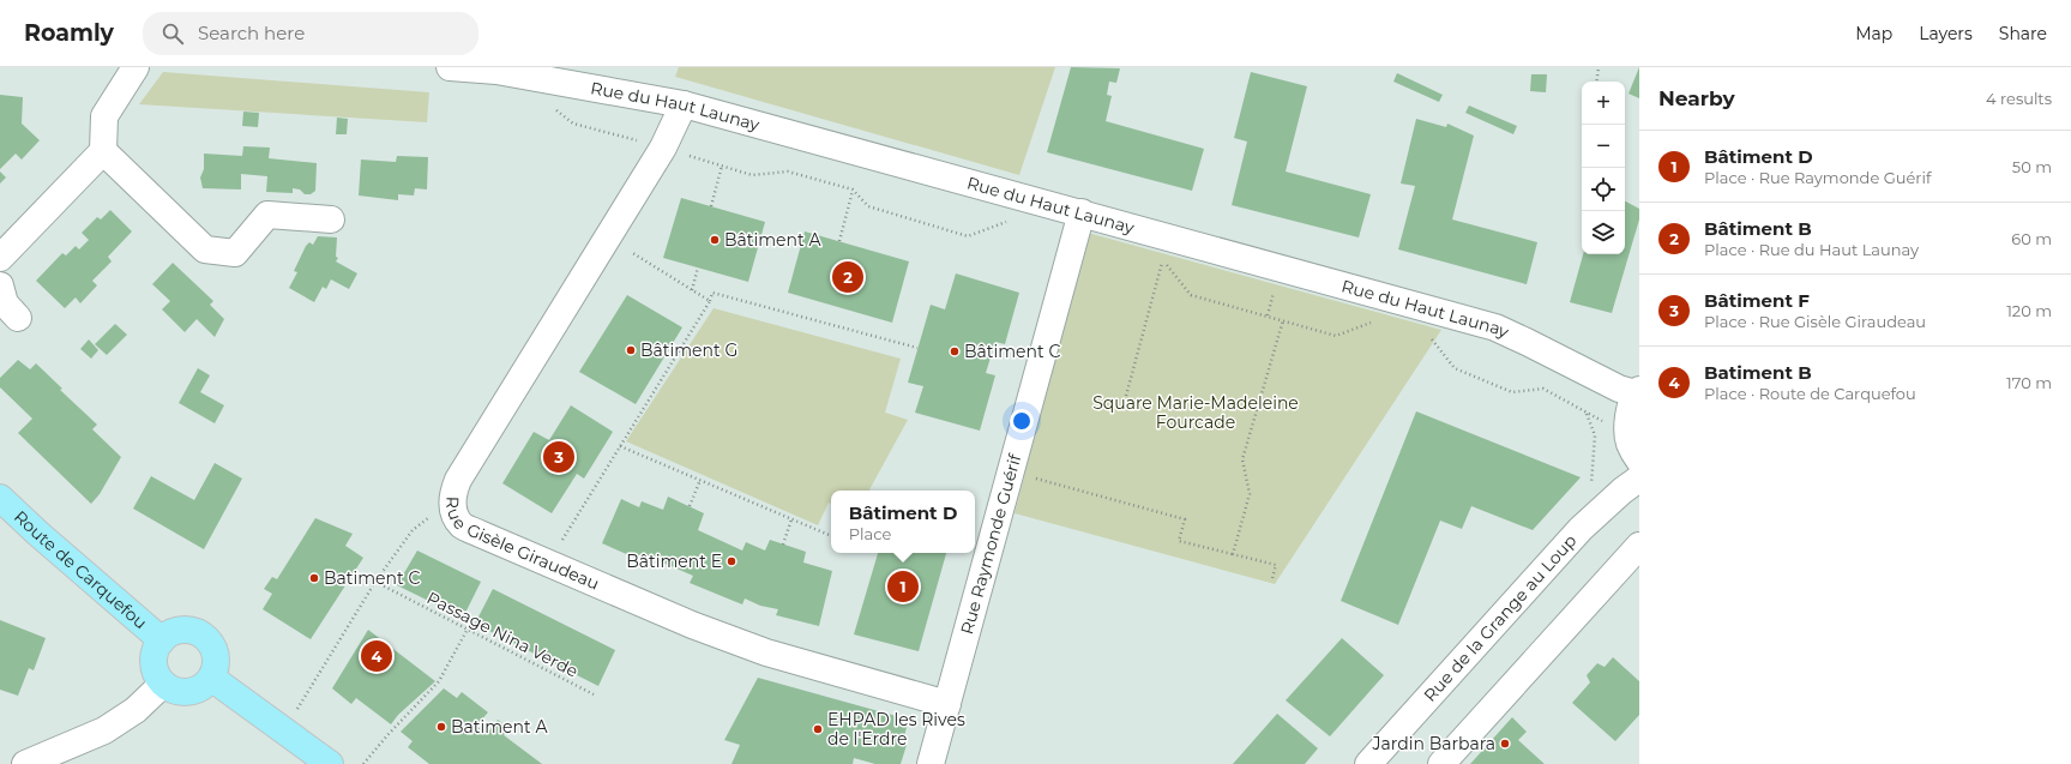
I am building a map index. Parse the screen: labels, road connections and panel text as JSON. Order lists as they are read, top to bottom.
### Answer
{
  "streets": {
    "main road": ["Route de Carquefou"],
    "street": [
      "Rue du Haut Launay",
      "Rue Gisèle Giraudeau",
      "Rue Raymonde Guérif",
      "Rue de la Grange au Loup"
    ],
    "path": ["Passage Nina Verde"]
  },
  "crossings": [
    ["Rue du Haut Launay", "Rue Gisèle Giraudeau"],
    ["Rue du Haut Launay", "Rue Raymonde Guérif"],
    ["Rue Gisèle Giraudeau", "Rue Raymonde Guérif"]
  ],
  "parks": ["Square Marie-Madeleine Fourcade"],
  "places": [
    "Bâtiment A",
    "Bâtiment G",
    "Bâtiment C",
    "Bâtiment E",
    "Batiment C",
    "Batiment A",
    "EHPAD les Rives de l'Erdre",
    "Jardin Barbara"
  ],
  "page": {
    "header": "Roamly",
    "search": "Search here",
    "nav": ["Map", "Layers", "Share"],
    "heading": ["Nearby", "4 results"],
    "map_buttons": ["+", "−"],
    "list": [
      {
        "mark": "1",
        "name": "Bâtiment D",
        "note": "Place · Rue Raymonde Guérif",
        "value": "50 m"
      },
      {
        "mark": "2",
        "name": "Bâtiment B",
        "note": "Place · Rue du Haut Launay",
        "value": "60 m"
      },
      {
        "mark": "3",
        "name": "Bâtiment F",
        "note": "Place · Rue Gisèle Giraudeau",
        "value": "120 m"
      },
      {
        "mark": "4",
        "name": "Batiment B",
        "note": "Place · Route de Carquefou",
        "value": "170 m"
      }
    ],
    "pins": [
      "2",
      "3",
      "1",
      "4"
    ],
    "popup": ["Bâtiment D", "Place"]
  }
}
